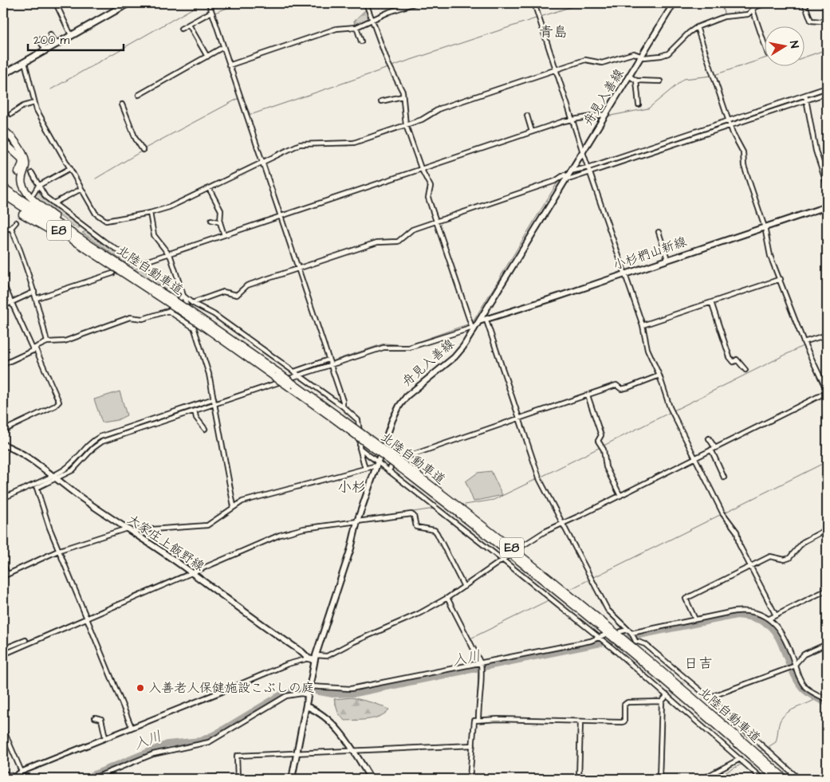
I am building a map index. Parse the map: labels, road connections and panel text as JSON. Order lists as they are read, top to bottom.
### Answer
{
  "streets": {
    "highway": ["E8", "北陸自動車道"],
    "main road": ["舟見入善線", "小杉椚山新線", "大家庄上飯野線"]
  },
  "crossings": [
    ["舟見入善線", "小杉椚山新線"],
    ["舟見入善線", "大家庄上飯野線"]
  ],
  "districts": ["青島", "小杉", "日吉"],
  "water": ["入川"],
  "places": ["入善老人保健施設こぶしの庭"],
  "scale_bar": "200 m",
  "north": "right"
}
